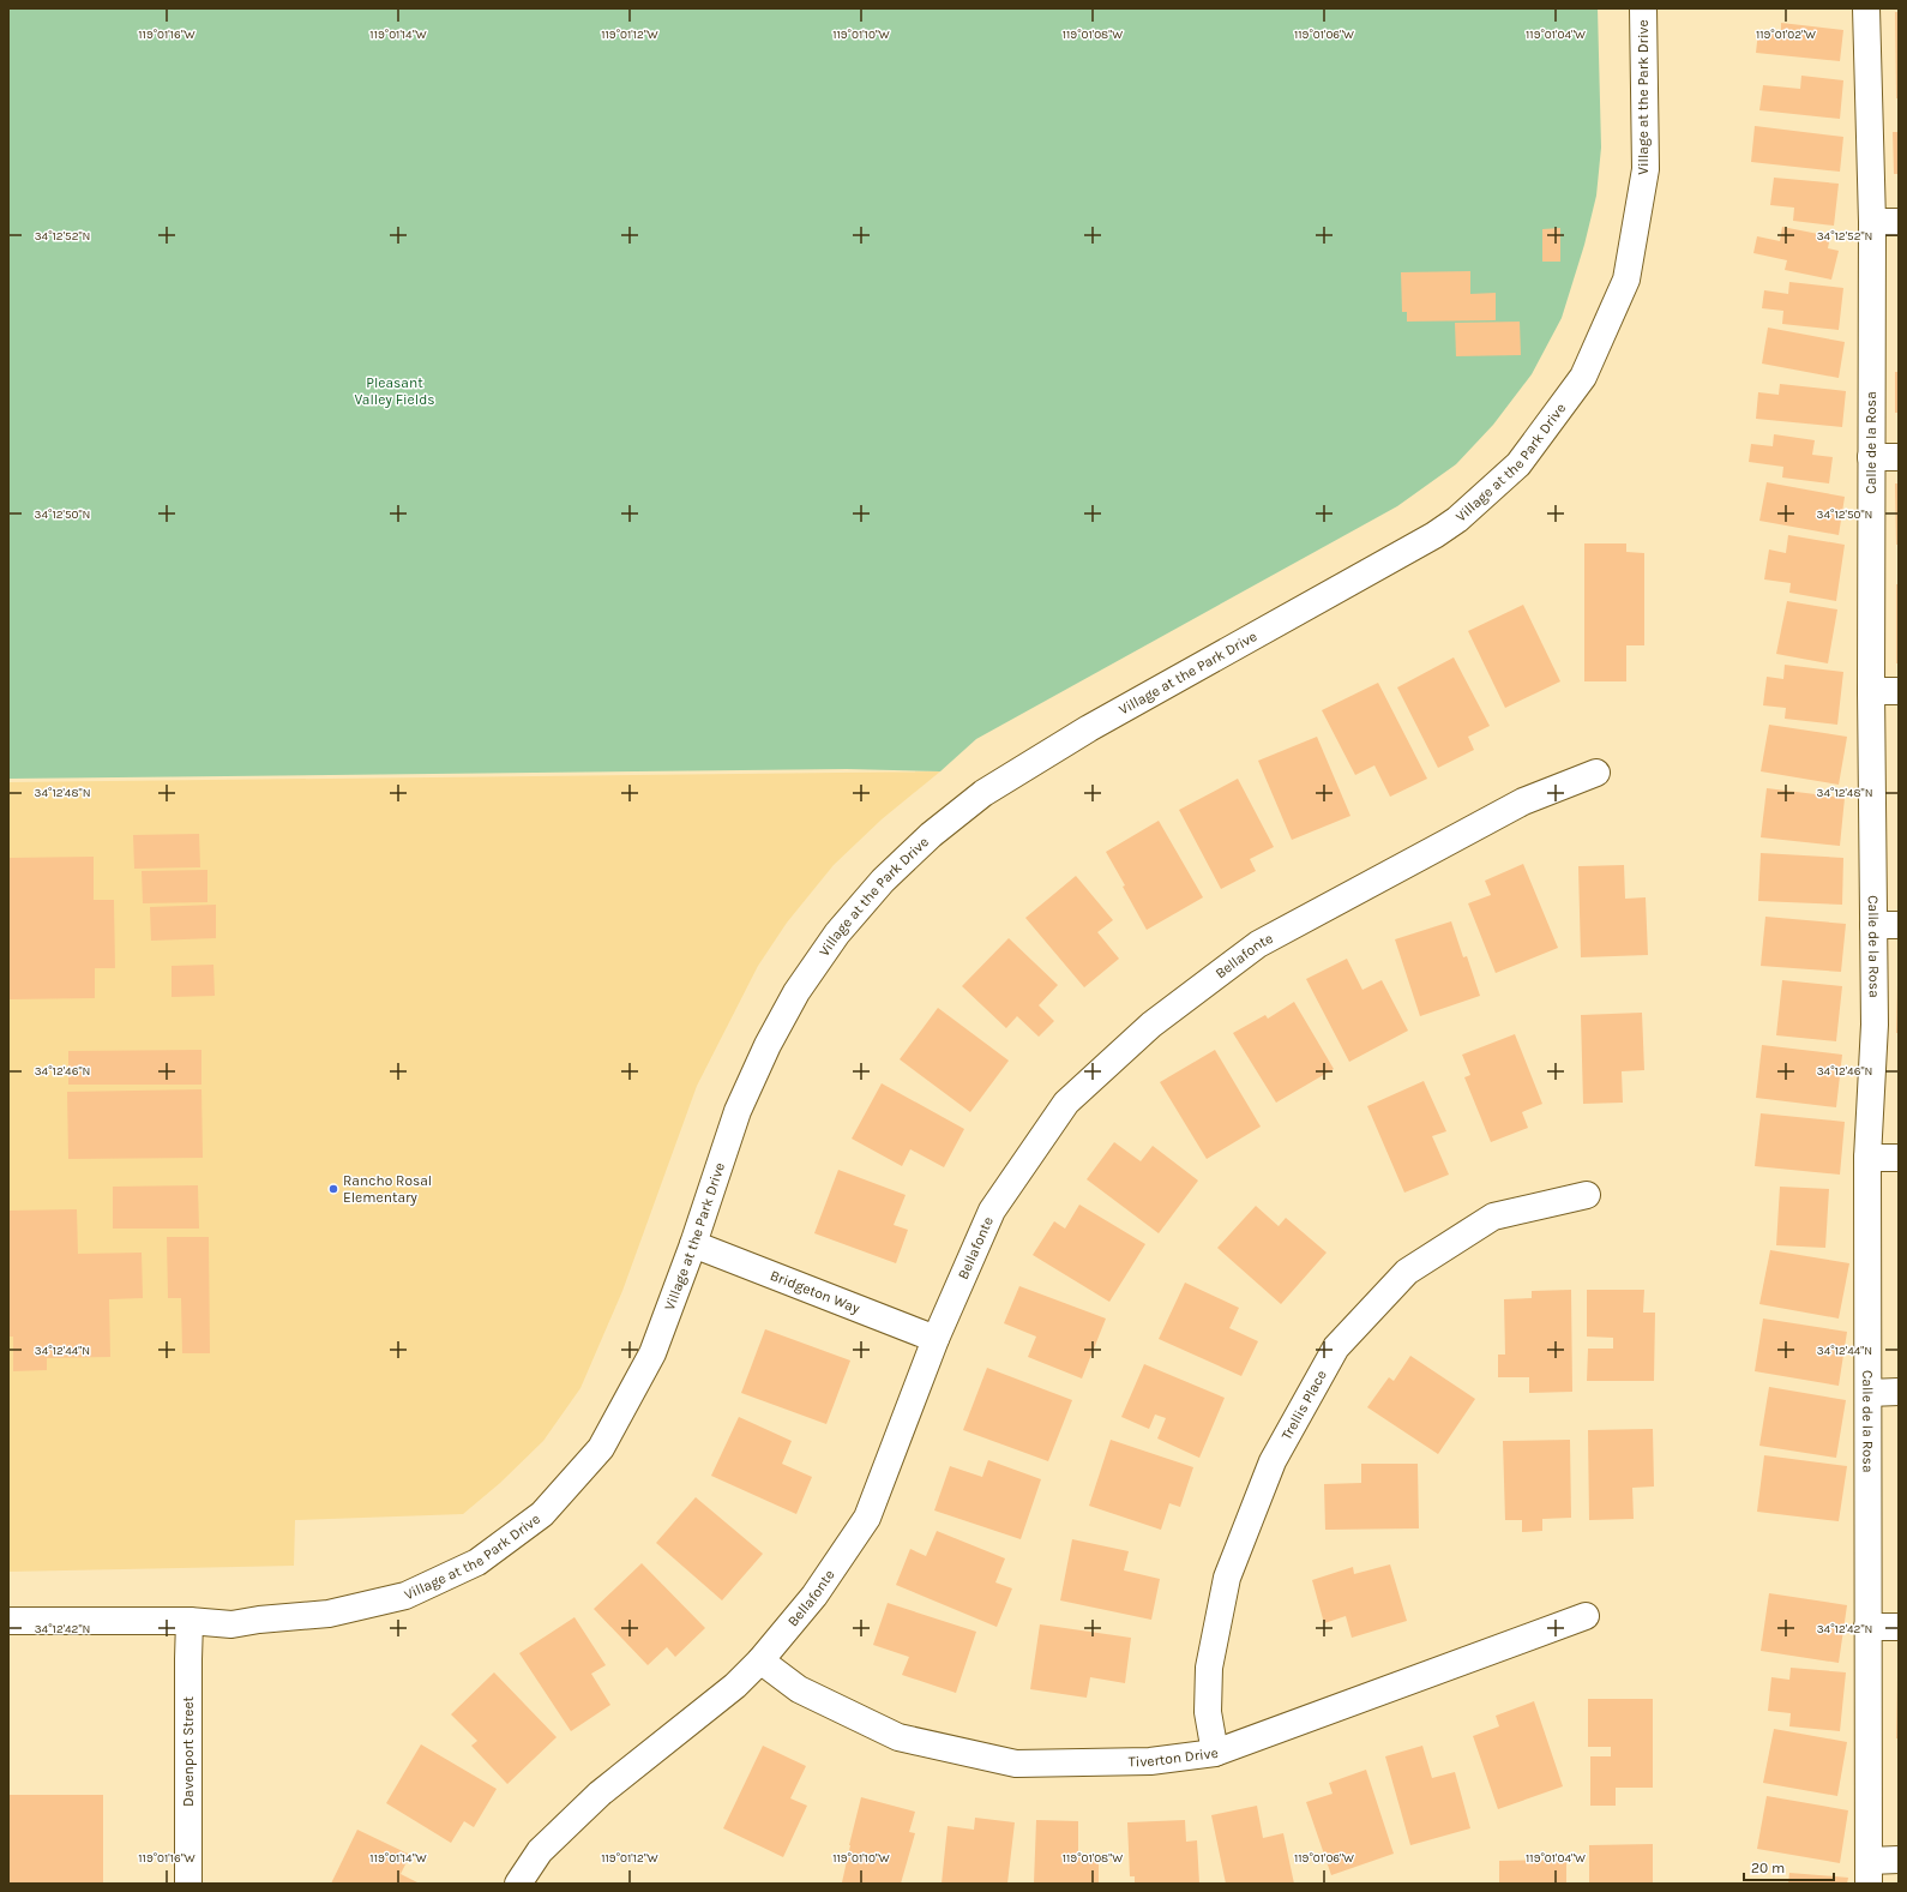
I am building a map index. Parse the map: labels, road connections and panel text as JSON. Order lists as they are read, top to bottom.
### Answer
{
  "streets": {
    "street": [
      "Village at the Park Drive",
      "Calle de la Rosa",
      "Bellafonte",
      "Bridgeton Way",
      "Trellis Place",
      "Davenport Street",
      "Tiverton Drive"
    ]
  },
  "crossings": [
    ["Village at the Park Drive", "Bridgeton Way"],
    ["Village at the Park Drive", "Davenport Street"],
    ["Bellafonte", "Bridgeton Way"],
    ["Bellafonte", "Tiverton Drive"],
    ["Trellis Place", "Tiverton Drive"]
  ],
  "parks": ["Pleasant Valley Fields"],
  "places": ["Rancho Rosal Elementary"],
  "scale_bar": "20 m",
  "coordinates": [
    "119°01'16\"W",
    "119°01'14\"W",
    "119°01'12\"W",
    "119°01'10\"W",
    "119°01'08\"W",
    "119°01'06\"W",
    "119°01'04\"W",
    "119°01'02\"W",
    "34°12'52\"N",
    "34°12'50\"N",
    "34°12'48\"N",
    "34°12'46\"N",
    "34°12'44\"N",
    "34°12'42\"N"
  ]
}
